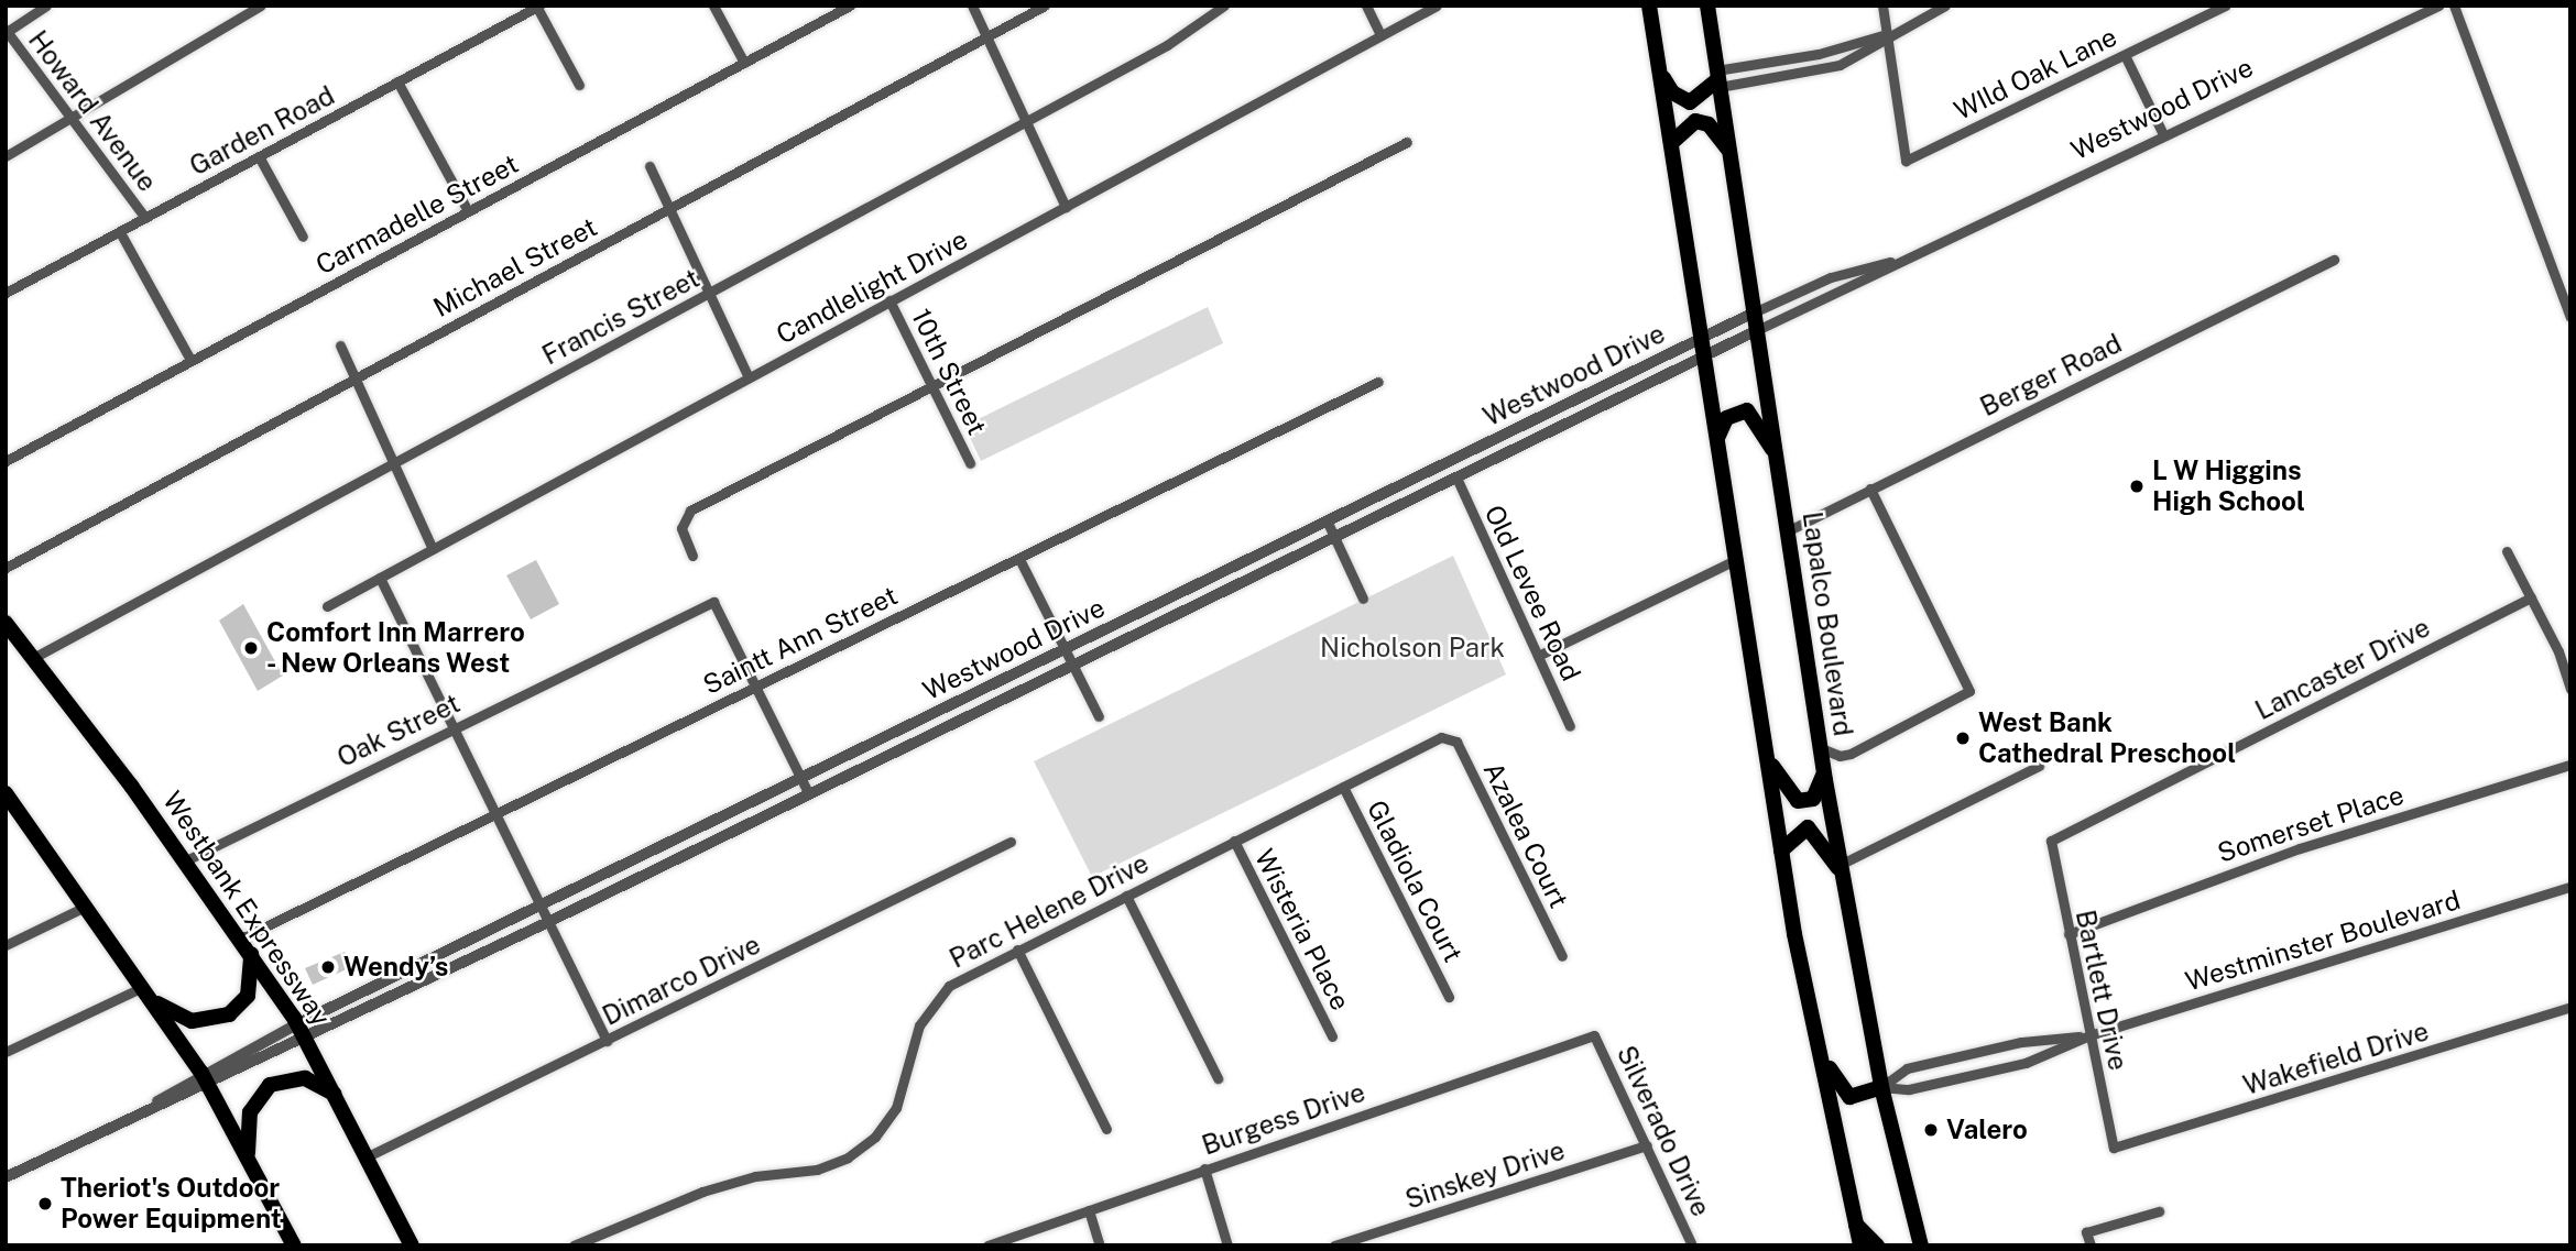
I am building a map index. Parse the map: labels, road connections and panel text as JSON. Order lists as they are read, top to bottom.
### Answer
{
  "streets": {
    "main road": ["Lapalco Boulevard", "Westbank Expressway"],
    "street": [
      "WIld Oak Lane",
      "Westwood Drive",
      "Howard Avenue",
      "Garden Road",
      "Carmadelle Street",
      "Michael Street",
      "Candlelight Drive",
      "Francis Street",
      "10th Street",
      "Berger Road",
      "Old Levee Road",
      "Saintt Ann Street",
      "Lancaster Drive",
      "Oak Street",
      "Somerset Place",
      "Azalea Court",
      "Gladiola Court",
      "Parc Helene Drive",
      "Wisteria Place",
      "Westminster Boulevard",
      "Dimarco Drive",
      "Bartlett Drive",
      "Wakefield Drive",
      "Burgess Drive",
      "Silverado Drive",
      "Sinskey Drive"
    ]
  },
  "crossings": [
    ["Westwood Drive", "Old Levee Road"],
    ["Westwood Drive", "Lapalco Boulevard"],
    ["Westwood Drive", "Westbank Expressway"],
    ["Howard Avenue", "Garden Road"],
    ["Candlelight Drive", "10th Street"],
    ["Francis Street", "Westbank Expressway"],
    ["Berger Road", "Lapalco Boulevard"],
    ["Lapalco Boulevard", "Westminster Boulevard"],
    ["Saintt Ann Street", "Oak Street"],
    ["Saintt Ann Street", "Westbank Expressway"],
    ["Lancaster Drive", "Bartlett Drive"],
    ["Oak Street", "Westbank Expressway"],
    ["Somerset Place", "Bartlett Drive"],
    ["Azalea Court", "Parc Helene Drive"],
    ["Gladiola Court", "Parc Helene Drive"],
    ["Westbank Expressway", "Dimarco Drive"],
    ["Parc Helene Drive", "Wisteria Place"],
    ["Westminster Boulevard", "Bartlett Drive"],
    ["Bartlett Drive", "Wakefield Drive"],
    ["Burgess Drive", "Silverado Drive"],
    ["Silverado Drive", "Sinskey Drive"]
  ],
  "parks": ["Nicholson Park"],
  "places": [
    "L W Higgins High School",
    "Comfort Inn Marrero - New Orleans West",
    "West Bank Cathedral Preschool",
    "Wendy’s",
    "Valero",
    "Theriot's Outdoor Power Equipment"
  ]
}
